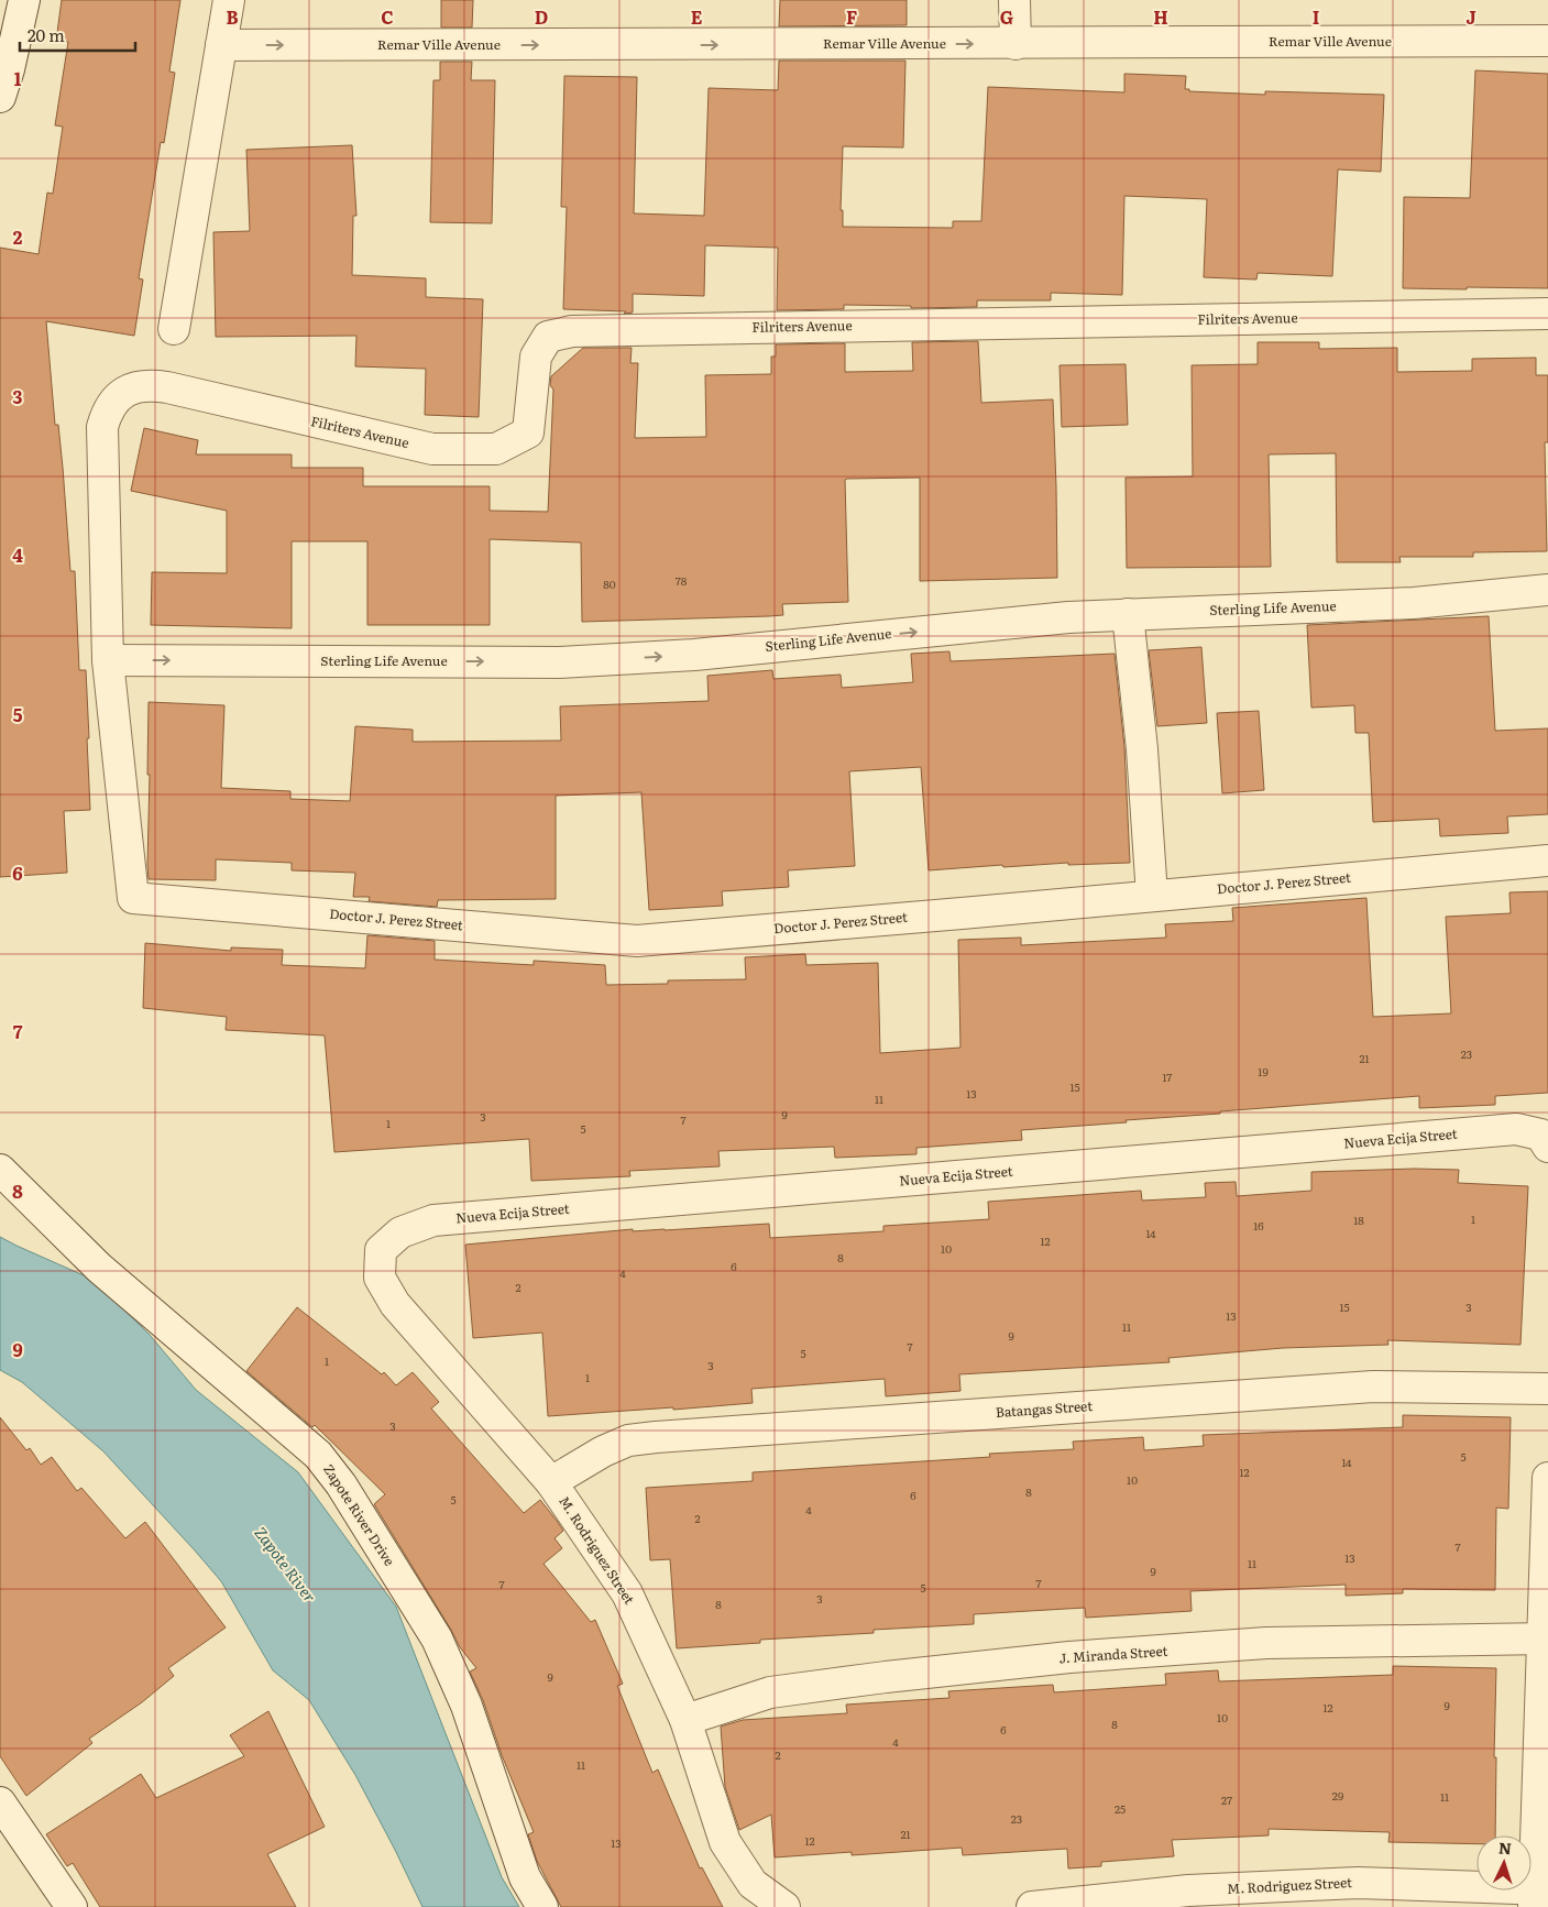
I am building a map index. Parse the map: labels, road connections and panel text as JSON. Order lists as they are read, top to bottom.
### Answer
{
  "streets": {
    "street": [
      "Remar Ville Avenue",
      "Filriters Avenue",
      "Sterling Life Avenue",
      "Doctor J. Perez Street",
      "Nueva Ecija Street",
      "Batangas Street",
      "Zapote River Drive",
      "M. Rodriguez Street",
      "J. Miranda Street"
    ]
  },
  "crossings": [
    ["Filriters Avenue", "Sterling Life Avenue"],
    ["Filriters Avenue", "Doctor J. Perez Street"],
    ["Sterling Life Avenue", "Doctor J. Perez Street"],
    ["Nueva Ecija Street", "M. Rodriguez Street"],
    ["Batangas Street", "M. Rodriguez Street"],
    ["M. Rodriguez Street", "J. Miranda Street"]
  ],
  "one_way": ["Remar Ville Avenue", "Sterling Life Avenue"],
  "water": ["Zapote River"],
  "house_numbers": [
    "78",
    "80",
    "23",
    "21",
    "19",
    "17",
    "15",
    "13",
    "11",
    "9",
    "3",
    "7",
    "1",
    "5",
    "1",
    "18",
    "16",
    "14",
    "12",
    "10",
    "8",
    "6",
    "4",
    "2",
    "15",
    "3",
    "13",
    "11",
    "9",
    "7",
    "5",
    "1",
    "3",
    "1",
    "3",
    "5",
    "14",
    "12",
    "10",
    "8",
    "6",
    "5",
    "4",
    "2",
    "7",
    "13",
    "11",
    "9",
    "7",
    "7",
    "5",
    "3",
    "8",
    "9",
    "9",
    "12",
    "10",
    "8",
    "6",
    "4",
    "2",
    "11",
    "29",
    "11",
    "27",
    "25",
    "23",
    "21",
    "12",
    "13"
  ],
  "scale_bar": "20 m",
  "north": "top",
  "grid": {
    "columns": [
      "B",
      "C",
      "D",
      "E",
      "F",
      "G",
      "H",
      "I",
      "J"
    ],
    "rows": [
      "1",
      "2",
      "3",
      "4",
      "5",
      "6",
      "7",
      "8",
      "9"
    ]
  }
}
